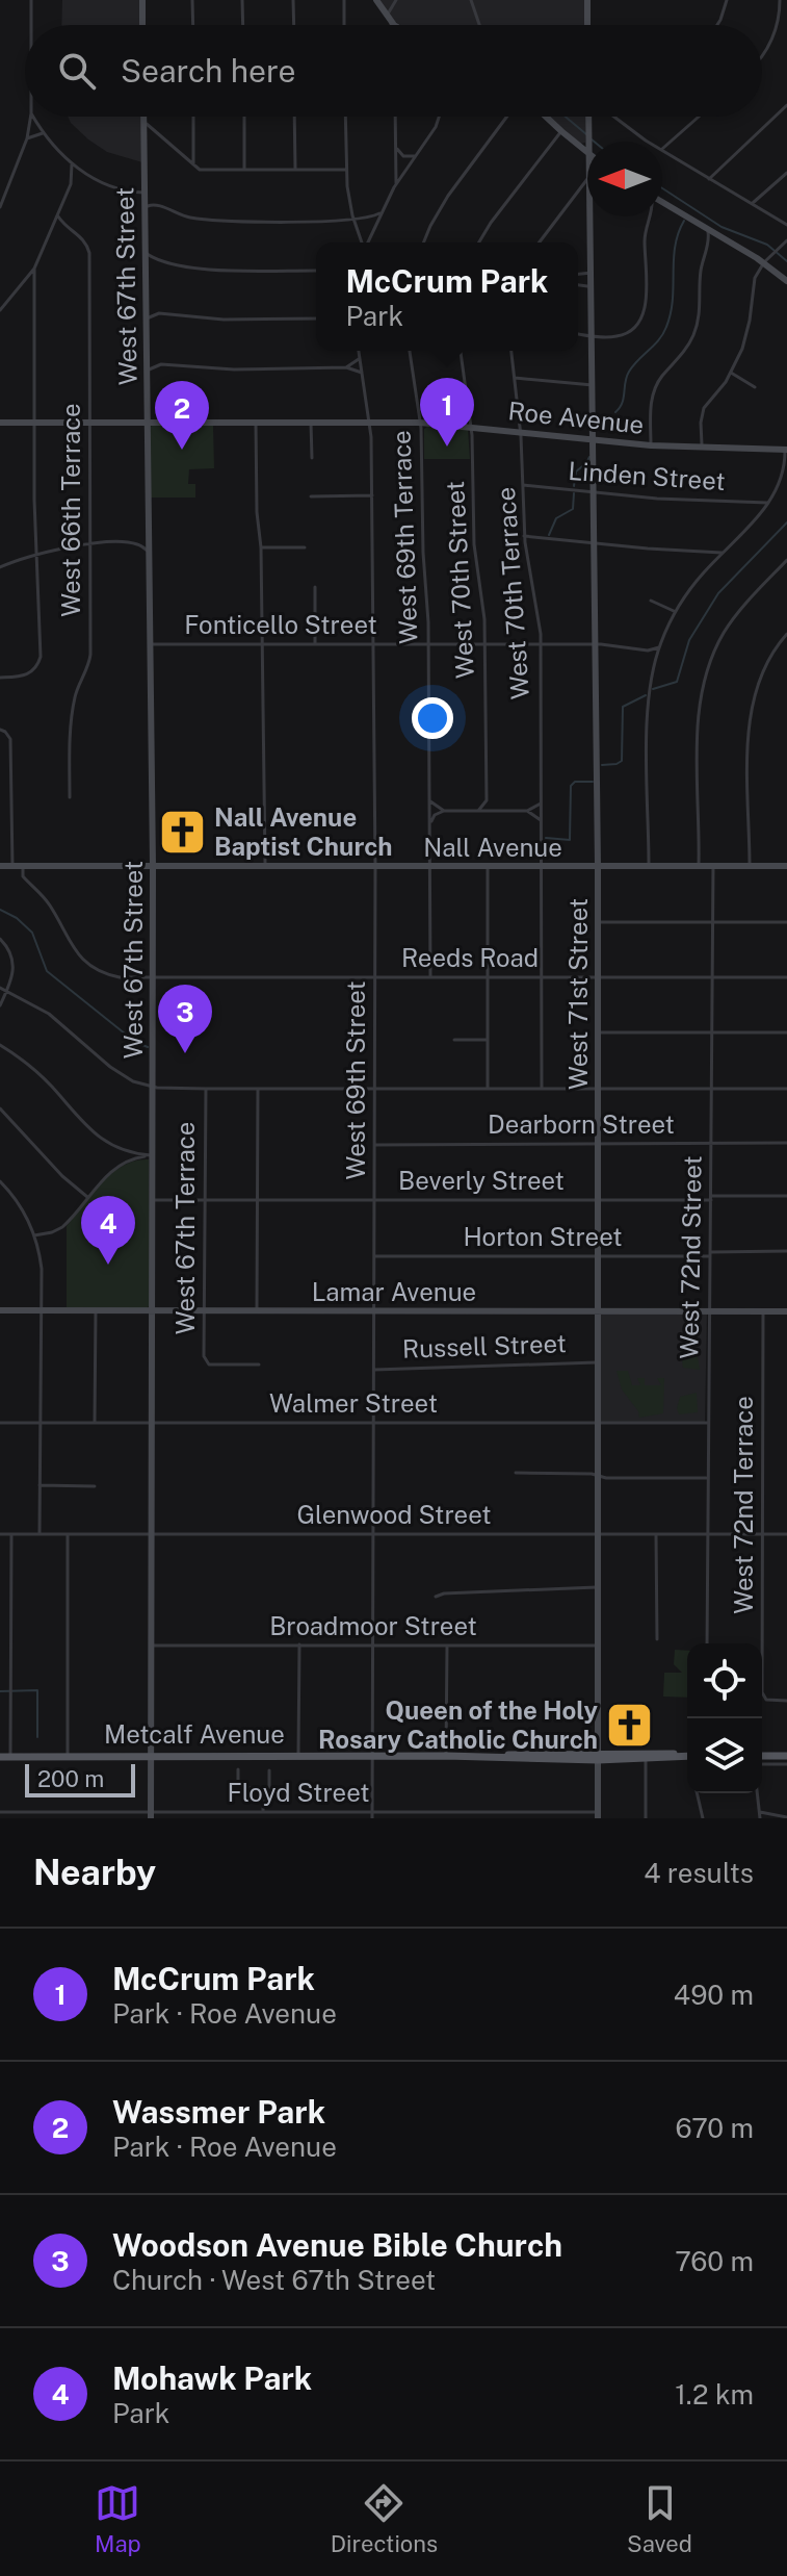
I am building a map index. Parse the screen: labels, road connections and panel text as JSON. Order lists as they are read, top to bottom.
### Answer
{
  "streets": {
    "main road": ["Metcalf Avenue"],
    "street": [
      "West 67th Street",
      "Roe Avenue",
      "Linden Street",
      "West 66th Terrace",
      "West 69th Terrace",
      "West 70th Street",
      "West 70th Terrace",
      "Fonticello Street",
      "Nall Avenue",
      "Reeds Road",
      "West 71st Street",
      "West 69th Street",
      "Dearborn Street",
      "Beverly Street",
      "West 67th Terrace",
      "Horton Street",
      "West 72nd Street",
      "Lamar Avenue",
      "Russell Street",
      "Walmer Street",
      "West 72nd Terrace",
      "Glenwood Street",
      "Broadmoor Street",
      "Floyd Street"
    ]
  },
  "crossings": [
    ["West 67th Street", "Roe Avenue"],
    ["West 67th Street", "Fonticello Street"],
    ["West 67th Street", "Nall Avenue"],
    ["West 67th Street", "Reeds Road"],
    ["West 67th Street", "Beverly Street"],
    ["West 67th Street", "Lamar Avenue"],
    ["West 67th Street", "Walmer Street"],
    ["West 67th Street", "Glenwood Street"],
    ["West 67th Street", "Broadmoor Street"],
    ["West 67th Street", "Metcalf Avenue"],
    ["West 67th Street", "Floyd Street"],
    ["Roe Avenue", "West 66th Terrace"],
    ["Roe Avenue", "West 69th Terrace"],
    ["Roe Avenue", "West 70th Street"],
    ["Roe Avenue", "West 70th Terrace"],
    ["Roe Avenue", "West 71st Street"],
    ["Roe Avenue", "West 69th Street"],
    ["Linden Street", "West 70th Terrace"],
    ["Linden Street", "West 71st Street"],
    ["West 69th Terrace", "Fonticello Street"],
    ["West 69th Terrace", "Nall Avenue"],
    ["West 69th Terrace", "Reeds Road"],
    ["West 70th Street", "Fonticello Street"],
    ["West 70th Terrace", "Fonticello Street"],
    ["West 70th Terrace", "Nall Avenue"],
    ["West 70th Terrace", "Reeds Road"],
    ["Fonticello Street", "West 71st Street"],
    ["Fonticello Street", "West 69th Street"],
    ["Nall Avenue", "Reeds Road"],
    ["Nall Avenue", "West 71st Street"],
    ["Nall Avenue", "West 69th Street"],
    ["Nall Avenue", "West 72nd Street"],
    ["Reeds Road", "West 71st Street"],
    ["Reeds Road", "West 69th Street"],
    ["Reeds Road", "West 72nd Street"],
    ["West 71st Street", "Dearborn Street"],
    ["West 71st Street", "Beverly Street"],
    ["West 71st Street", "Horton Street"],
    ["West 71st Street", "Lamar Avenue"],
    ["West 71st Street", "Russell Street"],
    ["West 71st Street", "Walmer Street"],
    ["West 71st Street", "Glenwood Street"],
    ["West 71st Street", "Broadmoor Street"],
    ["West 71st Street", "Metcalf Avenue"],
    ["West 71st Street", "Floyd Street"],
    ["West 69th Street", "Dearborn Street"],
    ["West 69th Street", "Beverly Street"],
    ["West 69th Street", "Horton Street"],
    ["West 69th Street", "Lamar Avenue"],
    ["West 69th Street", "Russell Street"],
    ["West 69th Street", "Walmer Street"],
    ["West 69th Street", "Glenwood Street"],
    ["West 69th Street", "Broadmoor Street"],
    ["West 69th Street", "Metcalf Avenue"],
    ["West 69th Street", "Floyd Street"],
    ["Dearborn Street", "West 72nd Street"],
    ["Beverly Street", "West 67th Terrace"],
    ["Beverly Street", "West 72nd Street"],
    ["West 67th Terrace", "Lamar Avenue"],
    ["Horton Street", "West 72nd Street"],
    ["West 72nd Street", "Lamar Avenue"],
    ["West 72nd Street", "Walmer Street"],
    ["West 72nd Street", "Glenwood Street"],
    ["Lamar Avenue", "West 72nd Terrace"],
    ["West 72nd Terrace", "Glenwood Street"]
  ],
  "places": {
    "church": ["Nall Avenue Baptist Church", "Queen of the Holy Rosary Catholic Church"]
  },
  "scale_bar": "200 m",
  "north": "left",
  "page": {
    "search": "Search here",
    "popup": ["McCrum Park", "Park"],
    "pins": [
      "1",
      "2",
      "3",
      "4"
    ],
    "scale": "200 m",
    "heading": ["Nearby", "4 results"],
    "list": [
      {
        "mark": "1",
        "name": "McCrum Park",
        "note": "Park · Roe Avenue",
        "value": "490 m"
      },
      {
        "mark": "2",
        "name": "Wassmer Park",
        "note": "Park · Roe Avenue",
        "value": "670 m"
      },
      {
        "mark": "3",
        "name": "Woodson Avenue Bible Church",
        "note": "Church · West 67th Street",
        "value": "760 m"
      },
      {
        "mark": "4",
        "name": "Mohawk Park",
        "note": "Park",
        "value": "1.2 km"
      }
    ],
    "nav": ["Map", "Directions", "Saved"]
  }
}
